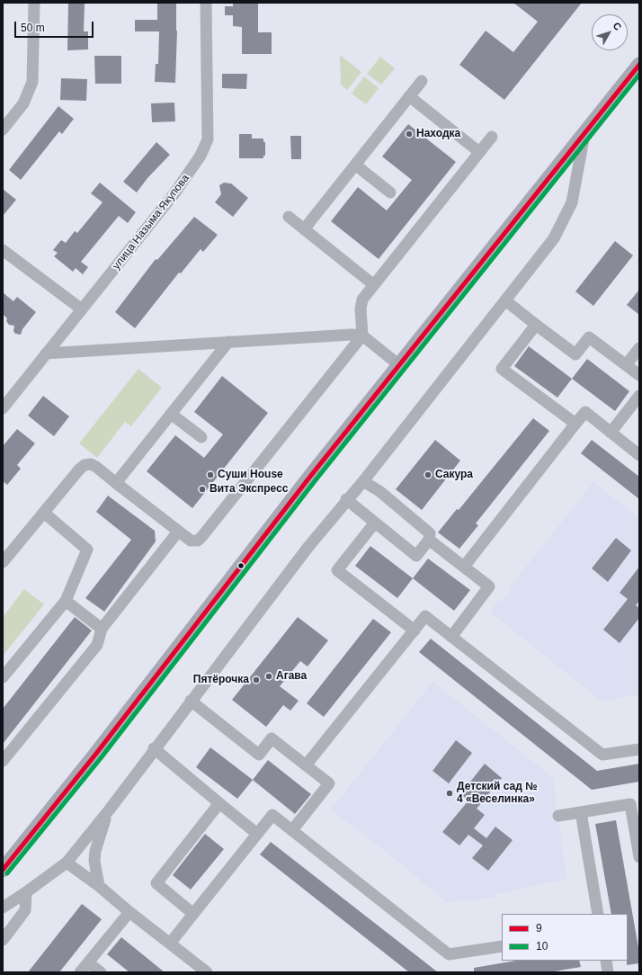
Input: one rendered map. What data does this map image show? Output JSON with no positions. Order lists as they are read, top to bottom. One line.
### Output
{"streets":{"street":["улица Назыма Якупова"]},"places":["Находка","Суши House","Сакура","Вита Экспресс","Агава","Пятёрочка","Детский сад № 4 «Веселинка»"],"lines":["transit line 9","transit line 10"],"legend":["9","10"],"scale_bar":"50 m","north":"top right"}
